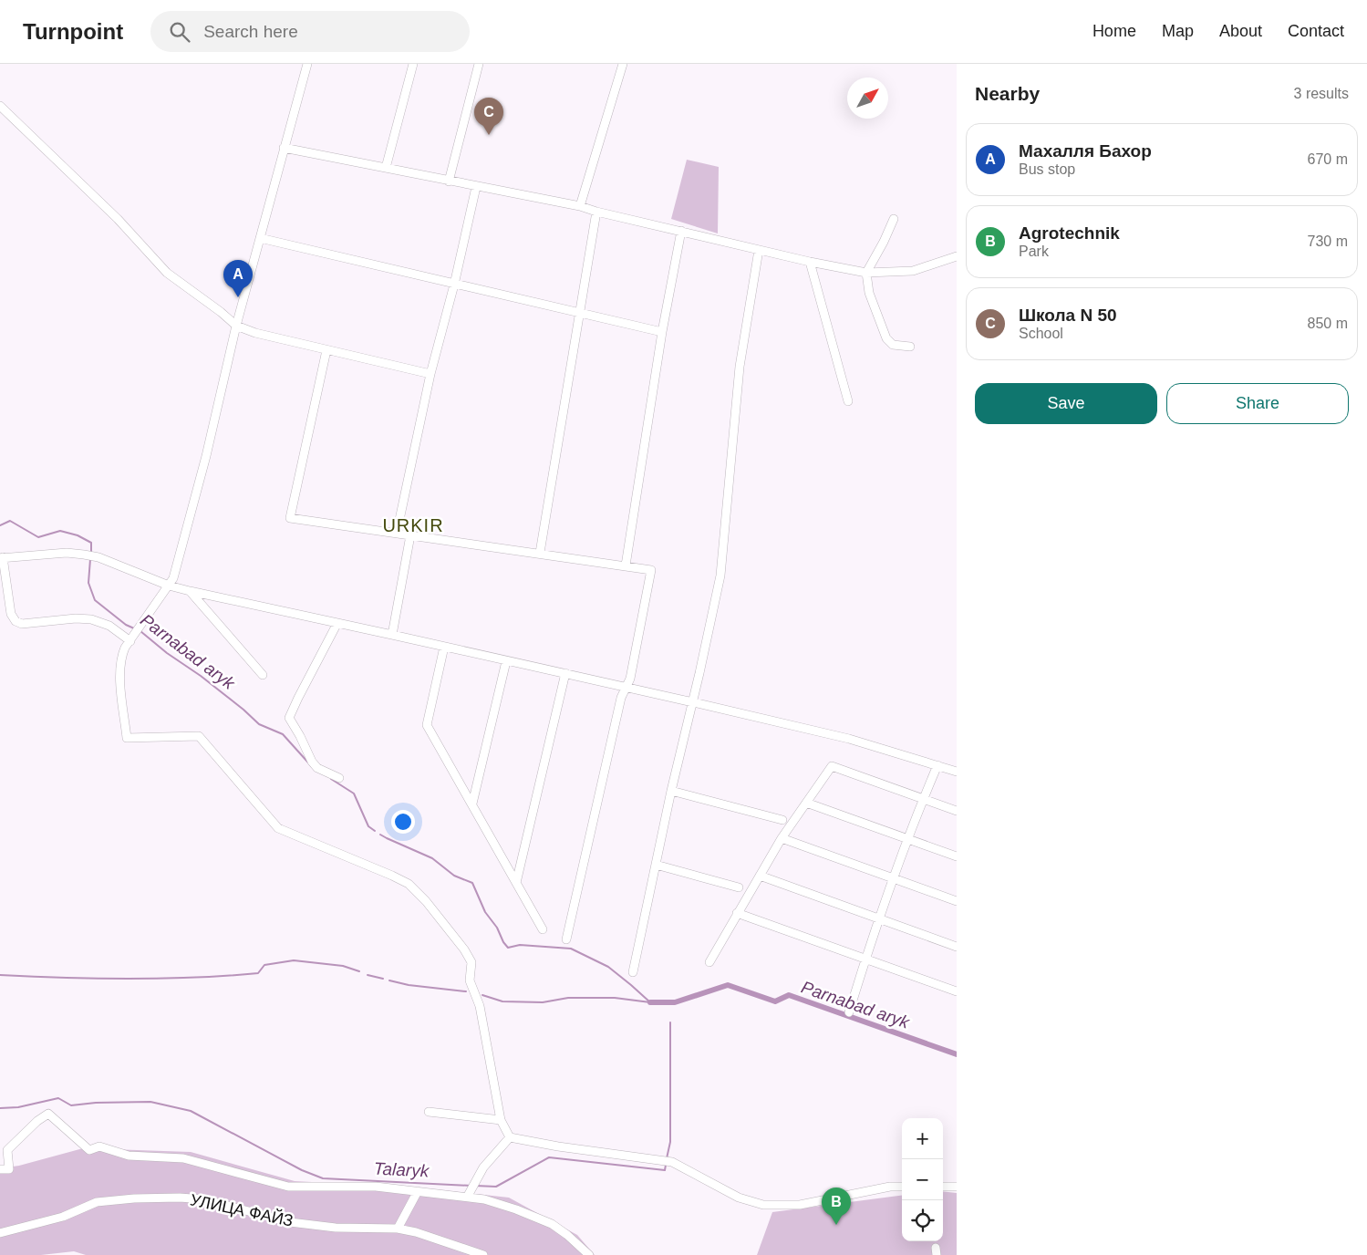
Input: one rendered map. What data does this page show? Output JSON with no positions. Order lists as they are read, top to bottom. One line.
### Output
{"streets":{"street":["УЛИЦА ФАЙЗ"]},"districts":["URKIR"],"water":["Parnabad aryk","Talaryk"],"north":"top right","page":{"header":"Turnpoint","search":"Search here","nav":["Home","Map","About","Contact"],"heading":["Nearby","3 results"],"pins":["C","A","B"],"list":[{"mark":"A","name":"Махалля Бахор","note":"Bus stop","value":"670 m"},{"mark":"B","name":"Agrotechnik","note":"Park","value":"730 m"},{"mark":"C","name":"Школа N 50","note":"School","value":"850 m"}],"buttons":["Save","Share"],"map_buttons":["+","−"]}}
